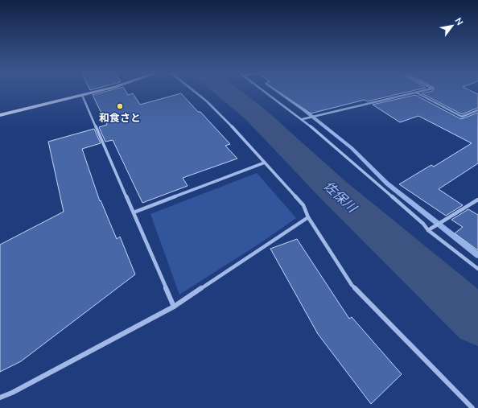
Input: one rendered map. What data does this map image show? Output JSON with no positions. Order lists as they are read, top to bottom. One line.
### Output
{"water":["佐保川"],"places":["和食さと"],"north":"top right"}
